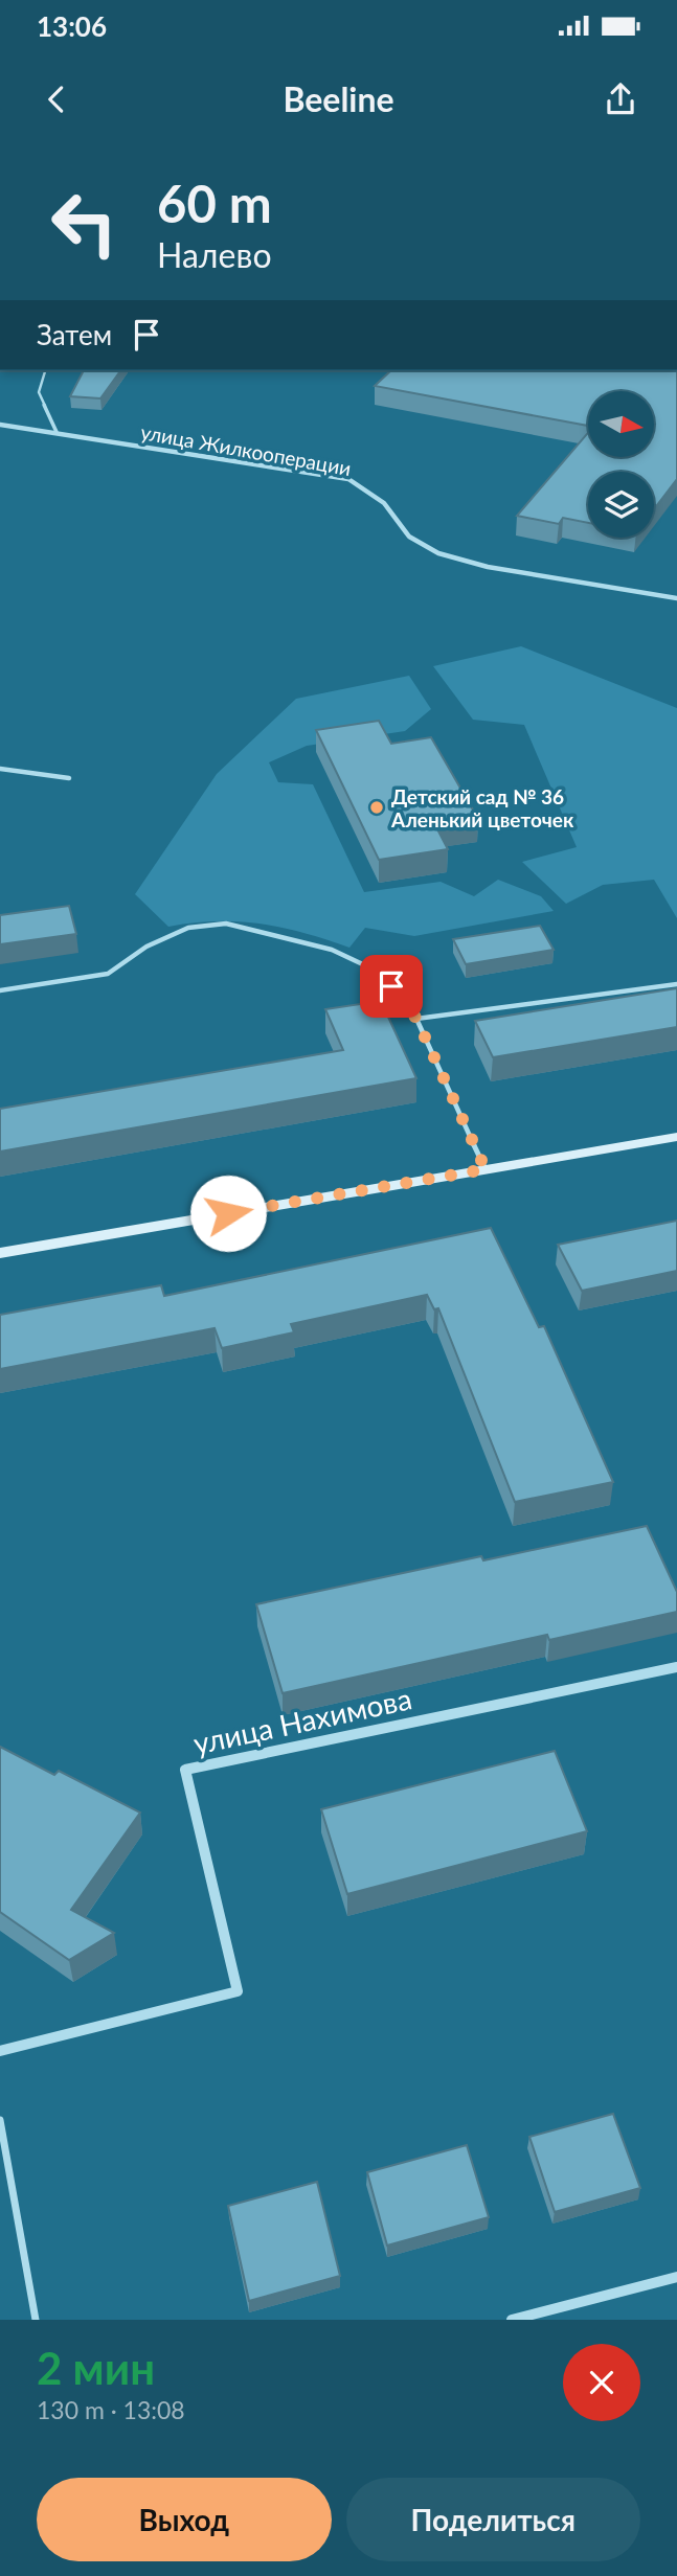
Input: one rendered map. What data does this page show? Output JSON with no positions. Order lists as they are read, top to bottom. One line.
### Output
{"streets":{"street":["улица Жилкооперации","улица Нахимова"]},"places":["Детский сад № 36 Аленький цветочек"],"north":"right","page":{"status":"13:06","header":"Beeline","turn":["60 m","Налево"],"then":"Затем","heading":["2 мин","130 m · 13:08"],"buttons":["Выход","Поделиться"]}}
